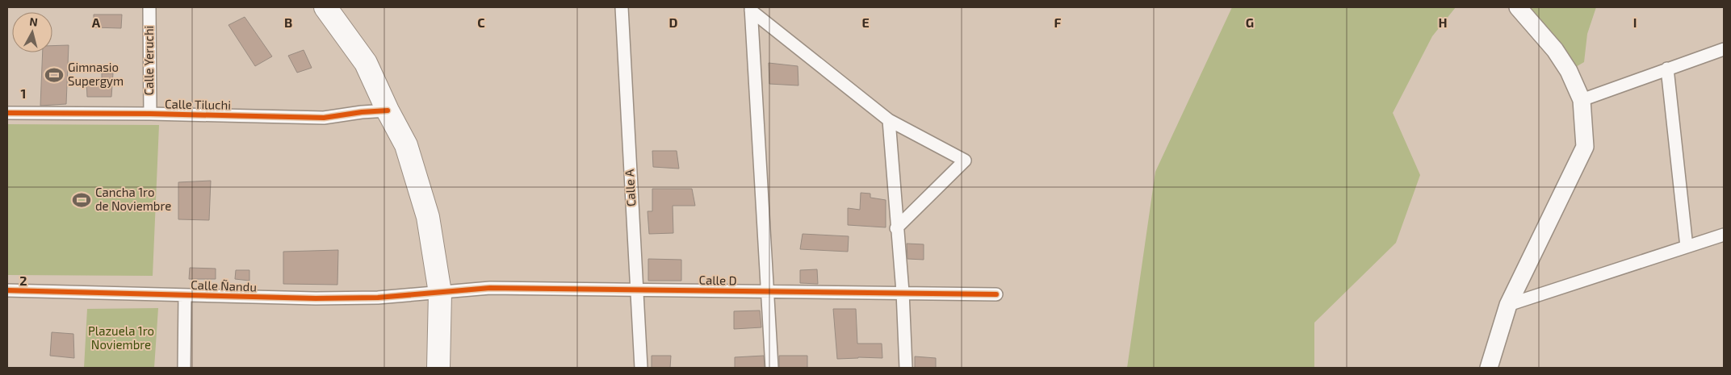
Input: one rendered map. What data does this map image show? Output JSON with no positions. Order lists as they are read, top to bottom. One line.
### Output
{"streets":{"street":["Calle Yeruchi","Calle Tiluchi","Calle A","Calle D","Calle Ñandu"]},"crossings":[["Calle Yeruchi","Calle Tiluchi"],["Calle A","Calle D"],["Calle D","Calle Ñandu"]],"parks":["Plazuela 1ro Noviembre"],"places":{"sports":["Gimnasio Supergym","Cancha 1ro de Noviembre"]},"north":"top","grid":{"columns":["A","B","C","D","E","F","G","H","I"],"rows":["1","2"]}}
